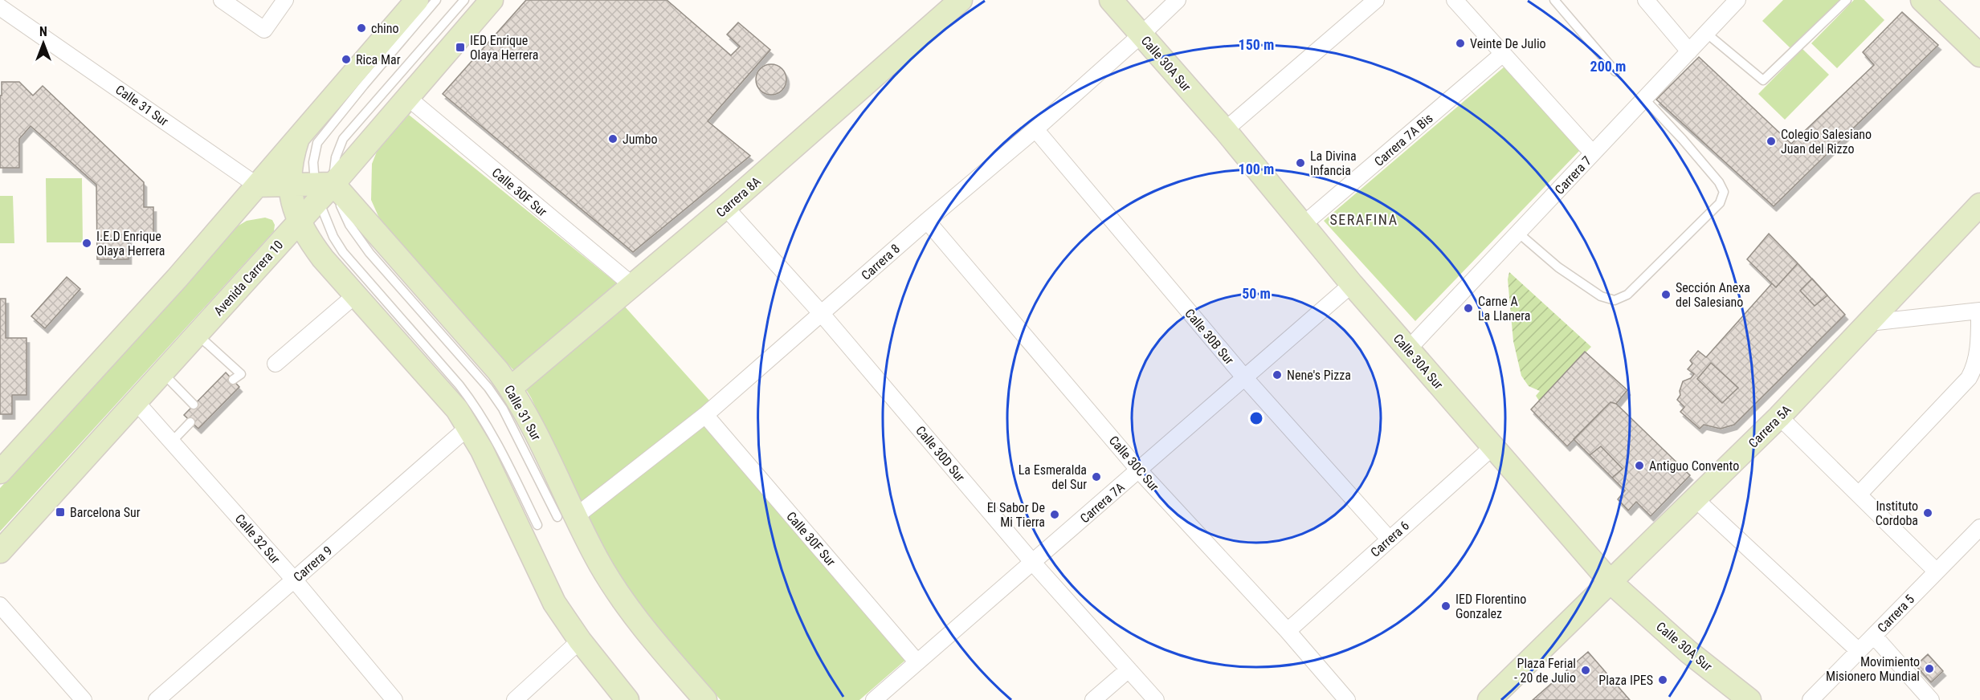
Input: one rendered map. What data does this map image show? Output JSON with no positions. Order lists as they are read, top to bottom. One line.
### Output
{"streets":{"street":["Calle 30A Sur","Calle 31 Sur","Carrera 7A Bis","Carrera 7","Calle 30F Sur","Carrera 8A","Carrera 8","Avenida Carrera 10","Calle 30B Sur","Carrera 5A","Calle 30D Sur","Calle 30C Sur","Carrera 7A","Calle 32 Sur","Carrera 6","Carrera 9","Carrera 5"]},"crossings":[["Calle 30A Sur","Carrera 7A Bis"],["Calle 30A Sur","Carrera 7"],["Calle 30A Sur","Carrera 8"],["Calle 30A Sur","Carrera 5A"],["Calle 30A Sur","Carrera 7A"],["Calle 30A Sur","Carrera 6"],["Calle 31 Sur","Carrera 8A"],["Calle 31 Sur","Carrera 8"],["Calle 31 Sur","Avenida Carrera 10"],["Calle 30F Sur","Carrera 8A"],["Calle 30F Sur","Carrera 8"],["Calle 30F Sur","Avenida Carrera 10"],["Calle 30F Sur","Carrera 7A"],["Carrera 8A","Calle 30D Sur"],["Carrera 8","Calle 30B Sur"],["Carrera 8","Calle 30D Sur"],["Carrera 8","Calle 30C Sur"],["Avenida Carrera 10","Calle 32 Sur"],["Calle 30B Sur","Carrera 7A"],["Calle 30B Sur","Carrera 6"],["Calle 30D Sur","Carrera 7A"],["Calle 30C Sur","Carrera 7A"],["Calle 30C Sur","Carrera 6"],["Calle 32 Sur","Carrera 9"]],"districts":["SERAFINA"],"places":{"other":["chino","Veinte De Julio","Rica Mar","Jumbo","Colegio Salesiano Juan del Rizzo","La Divina Infancia","I.E.D Enrique Olaya Herrera","Sección Anexa del Salesiano","Carne A La Llanera","Nene's Pizza","Antiguo Convento","La Esmeralda del Sur","Instituto Cordoba","El Sabor De Mi Tierra","IED Florentino Gonzalez","Movimiento Misionero Mundial","Plaza Ferial - 20 de Julio","Plaza IPES"],"transit":["IED Enrique Olaya Herrera","Barcelona Sur"]},"north":"top","rings":["150 m","200 m","100 m","50 m"]}
